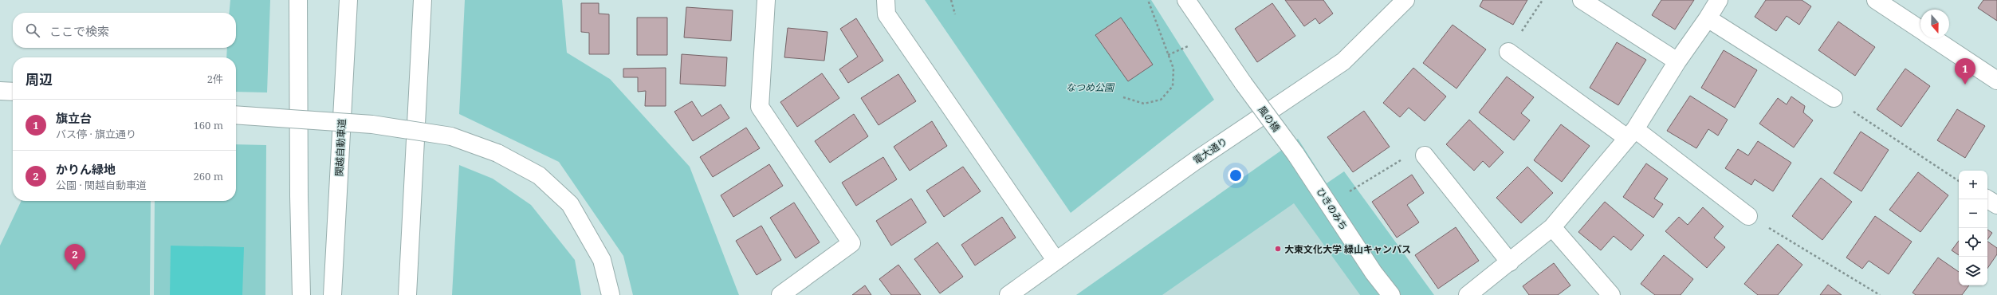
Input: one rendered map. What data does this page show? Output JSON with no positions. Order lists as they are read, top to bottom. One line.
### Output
{"streets":{"main road":["風の橋","関越自動車道","電大通り","ひきのみち"]},"crossings":[["風の橋","ひきのみち"]],"parks":["なつめ公園"],"places":["大東文化大学 緑山キャンパス"],"north":"bottom","page":{"search":"ここで検索","heading":["周辺","2件"],"pins":["1","2"],"list":[{"mark":"1","name":"旗立台","note":"バス停 · 旗立通り","value":"160 m"},{"mark":"2","name":"かりん緑地","note":"公園 · 関越自動車道","value":"260 m"}],"map_buttons":["+","−"]}}
